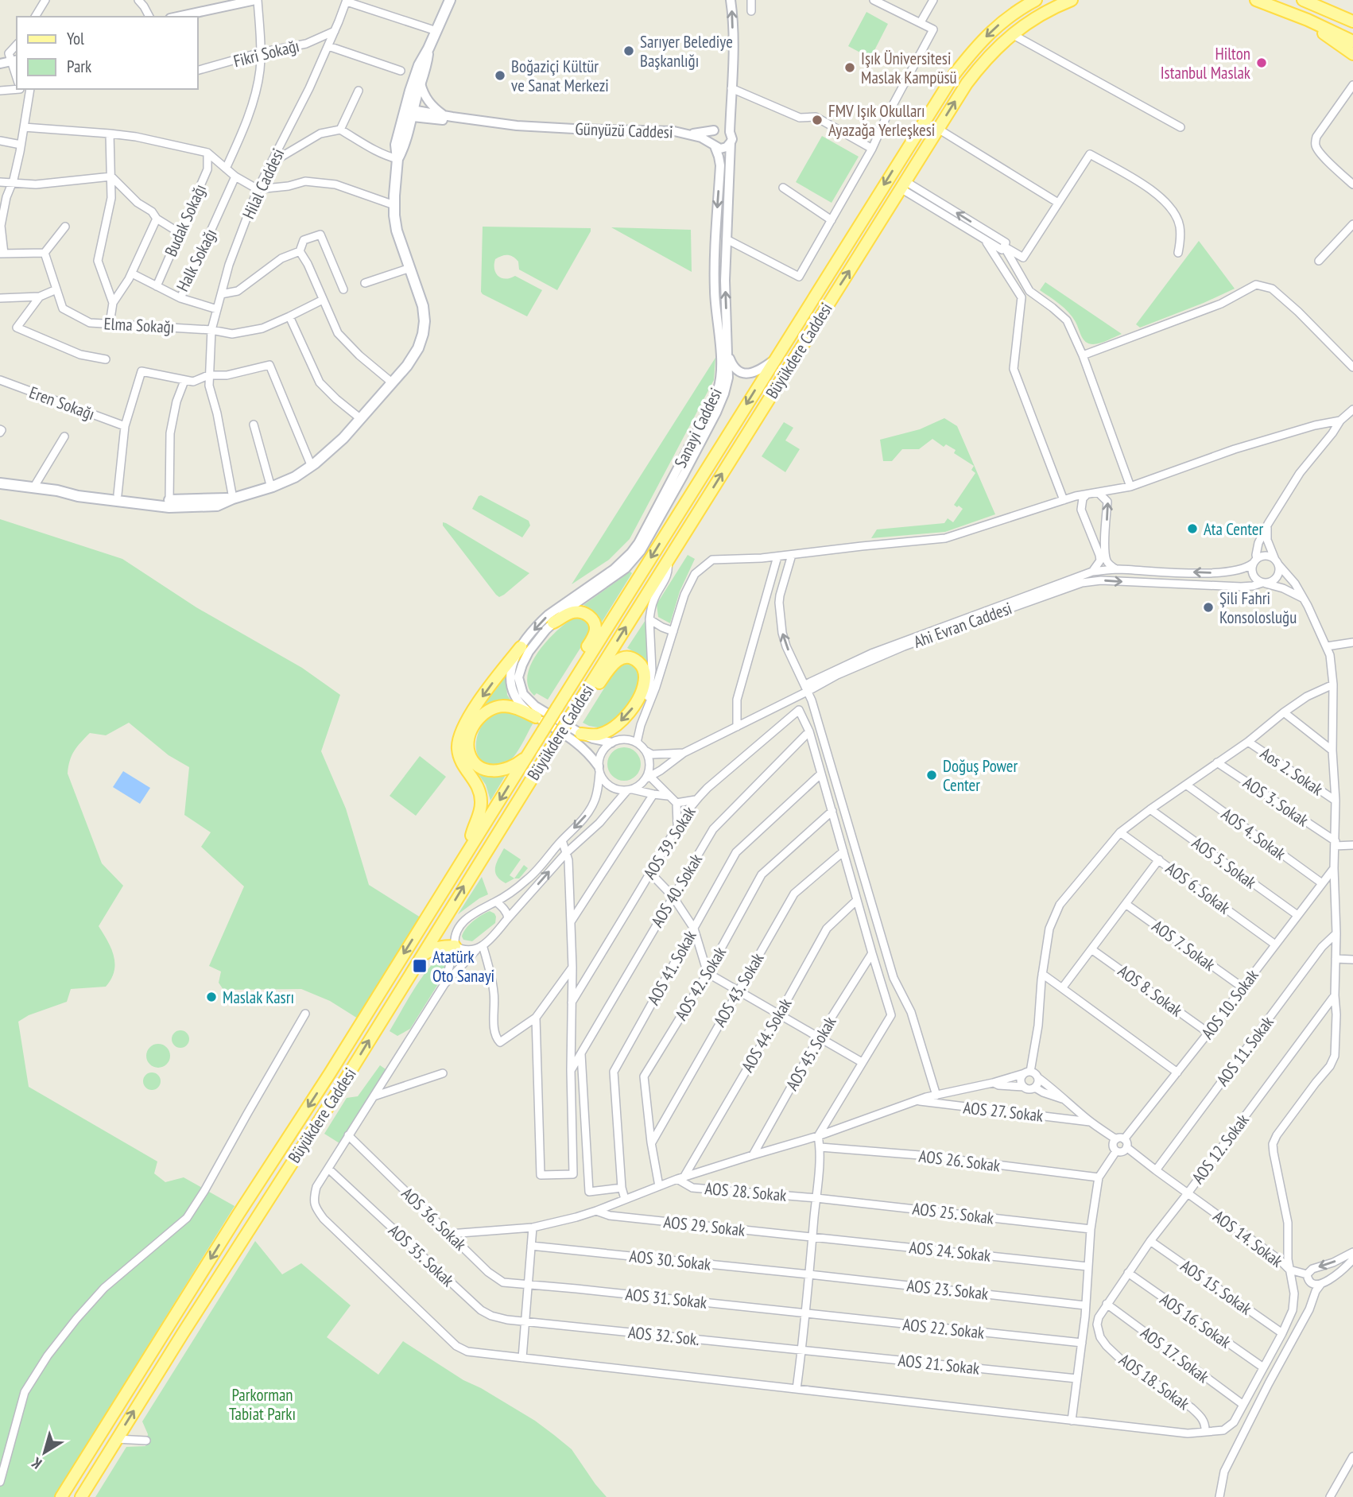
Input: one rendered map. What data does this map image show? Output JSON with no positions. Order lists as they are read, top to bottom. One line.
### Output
{"streets":{"main road":["Büyükdere Caddesi"],"street":["Fikri Sokağı","Günyüzü Caddesi","Hilal Caddesi","Budak Sokağı","Halk Sokağı","Elma Sokağı","Eren Sokağı","Sanayi Caddesi","Ahi Evran Caddesi","Aos 2. Sokak","AOS 3. Sokak","AOS 4. Sokak","AOS 39. Sokak","AOS 5. Sokak","AOS 6. Sokak","AOS 40. Sokak","AOS 7. Sokak","AOS 41. Sokak","AOS 42. Sokak","AOS 43. Sokak","AOS 8. Sokak","AOS 10. Sokak","AOS 44. Sokak","AOS 11. Sokak","AOS 45. Sokak","AOS 27. Sokak","AOS 12. Sokak","AOS 26. Sokak","AOS 28. Sokak","AOS 25. Sokak","AOS 36. Sokak","AOS 29. Sokak","AOS 14. Sokak","AOS 24. Sokak","AOS 35. Sokak","AOS 30. Sokak","AOS 15. Sokak","AOS 23. Sokak","AOS 31. Sokak","AOS 16. Sokak","AOS 22. Sokak","AOS 32. Sok.","AOS 17. Sokak","AOS 21. Sokak","AOS 18. Sokak"]},"crossings":[["Fikri Sokağı","Hilal Caddesi"],["Hilal Caddesi","Elma Sokağı"],["Budak Sokağı","Halk Sokağı"],["AOS 4. Sokak","AOS 10. Sokak"],["AOS 39. Sokak","AOS 40. Sokak"],["AOS 5. Sokak","AOS 10. Sokak"],["AOS 6. Sokak","AOS 10. Sokak"],["AOS 7. Sokak","AOS 10. Sokak"],["AOS 42. Sokak","AOS 43. Sokak"],["AOS 8. Sokak","AOS 10. Sokak"],["AOS 10. Sokak","AOS 14. Sokak"],["AOS 44. Sokak","AOS 28. Sokak"],["AOS 11. Sokak","AOS 14. Sokak"],["AOS 27. Sokak","AOS 14. Sokak"],["AOS 12. Sokak","AOS 14. Sokak"],["AOS 12. Sokak","AOS 15. Sokak"],["AOS 12. Sokak","AOS 16. Sokak"],["AOS 12. Sokak","AOS 17. Sokak"],["AOS 12. Sokak","AOS 18. Sokak"],["AOS 28. Sokak","AOS 25. Sokak"],["AOS 36. Sokak","AOS 31. Sokak"],["AOS 29. Sokak","AOS 24. Sokak"],["AOS 35. Sokak","AOS 32. Sok."],["AOS 30. Sokak","AOS 23. Sokak"],["AOS 31. Sokak","AOS 22. Sokak"],["AOS 32. Sok.","AOS 21. Sokak"],["AOS 17. Sokak","AOS 18. Sokak"]],"parks":["Parkorman Tabiat Parkı"],"places":{"other":["Sarıyer Belediye Başkanlığı","Hilton Istanbul Maslak","Işık Üniversitesi Maslak Kampüsü","Boğaziçi Kültür ve Sanat Merkezi","FMV Işık Okulları Ayazağa Yerleşkesi","Ata Center","Şili Fahri Konsolosluğu","Doğuş Power Center","Maslak Kasrı"],"transit":["Atatürk Oto Sanayi"]},"legend":["Yol","Park"],"north":"bottom left"}
